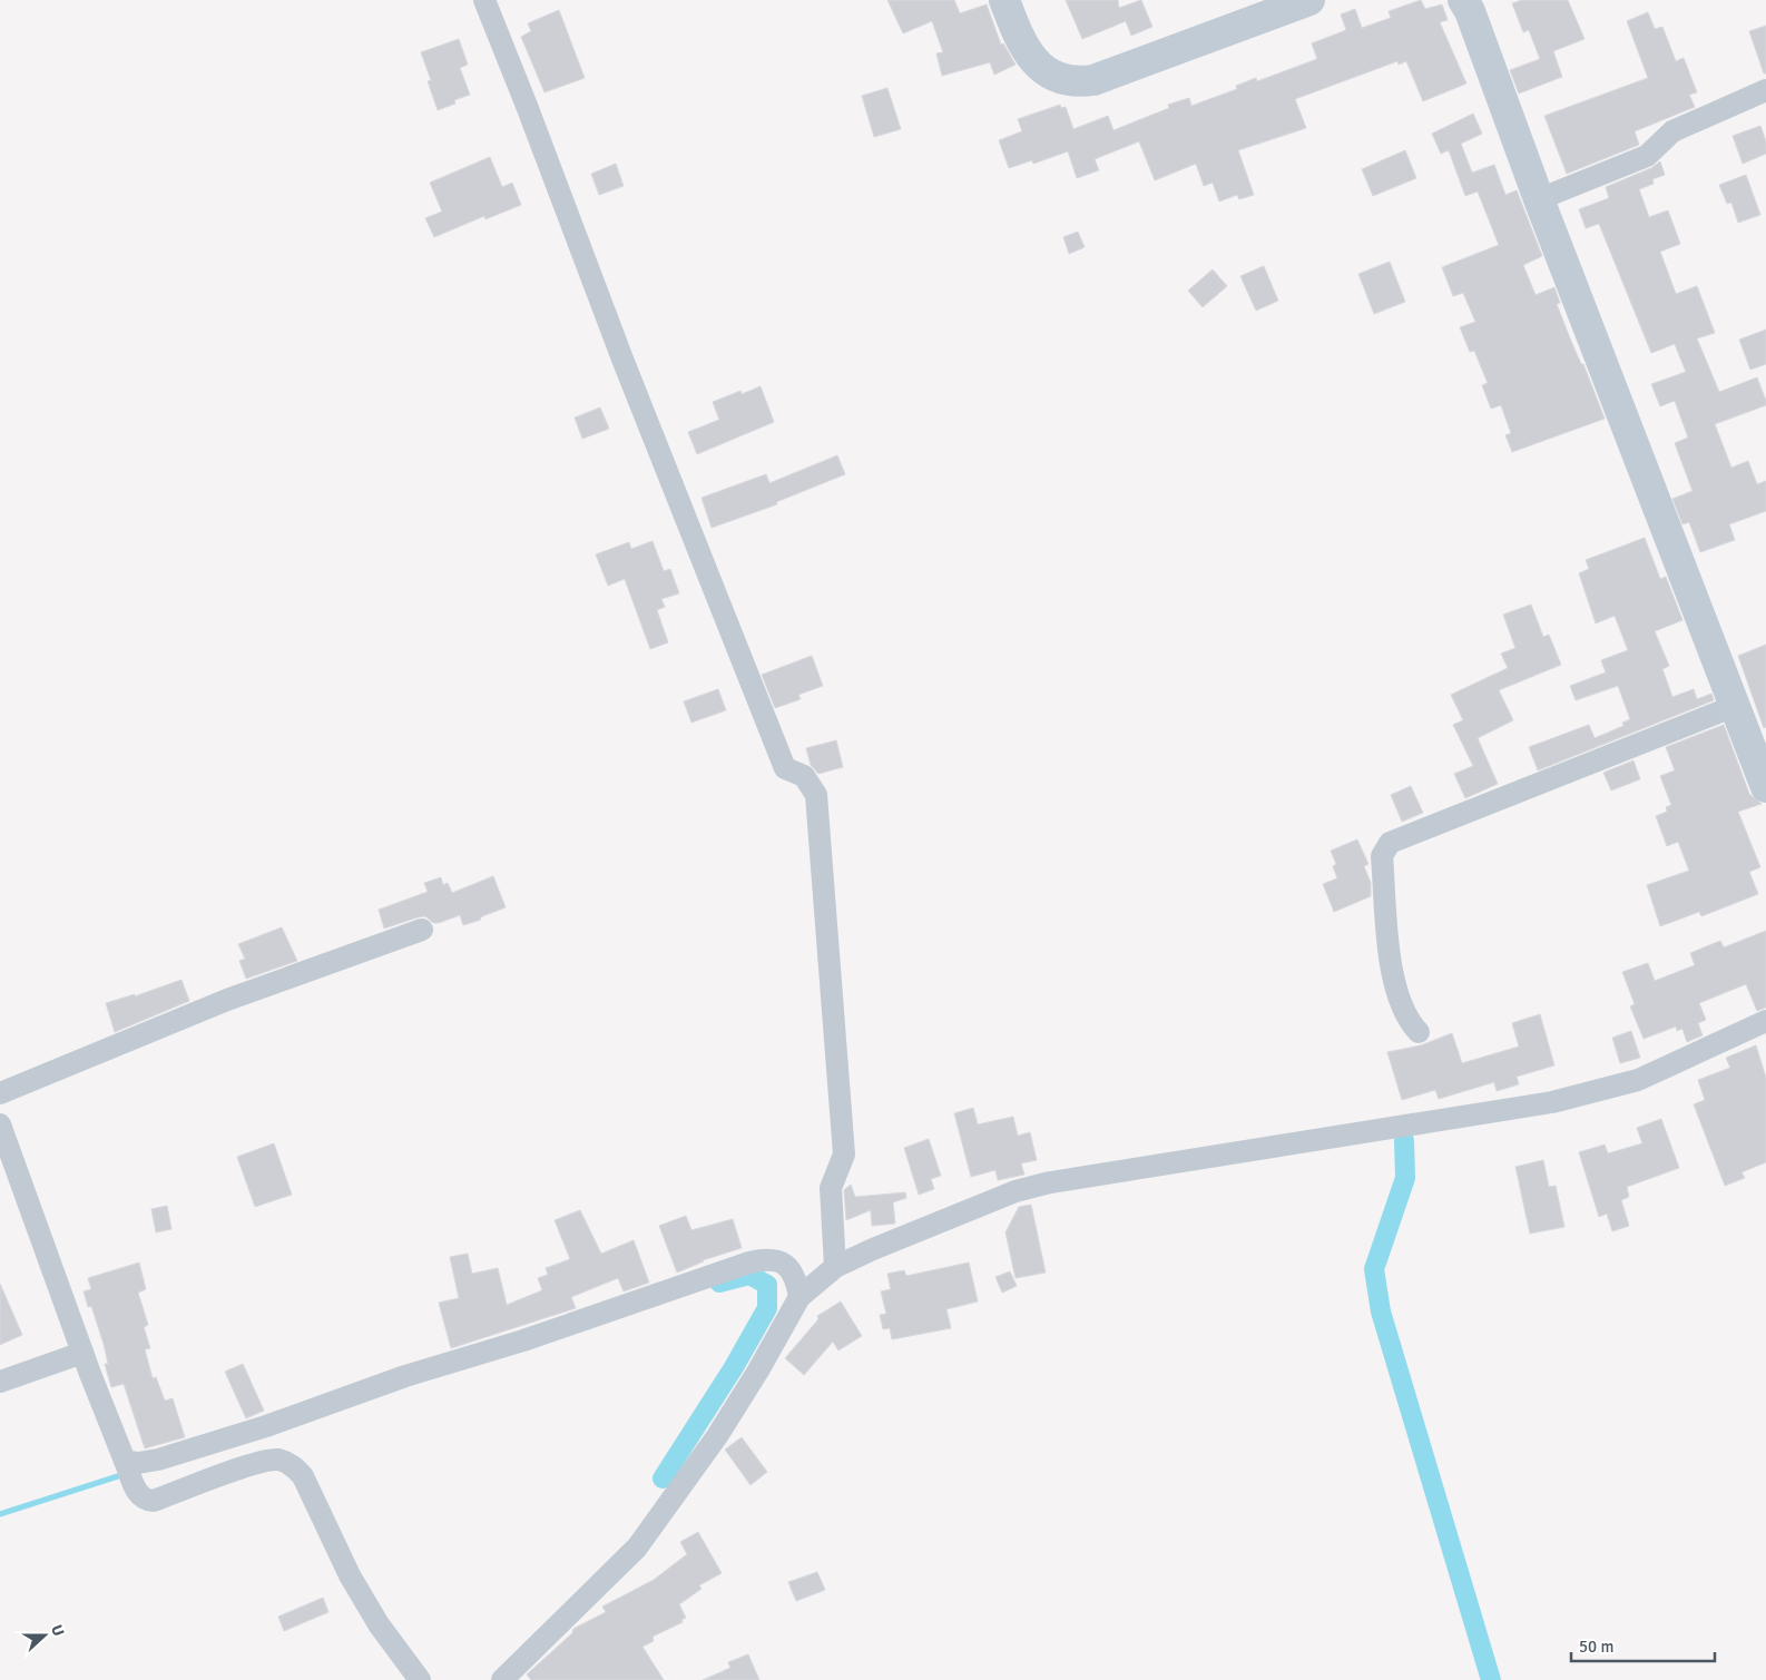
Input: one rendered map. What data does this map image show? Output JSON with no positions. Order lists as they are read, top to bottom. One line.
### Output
{"scale_bar":"50 m","north":"right"}
